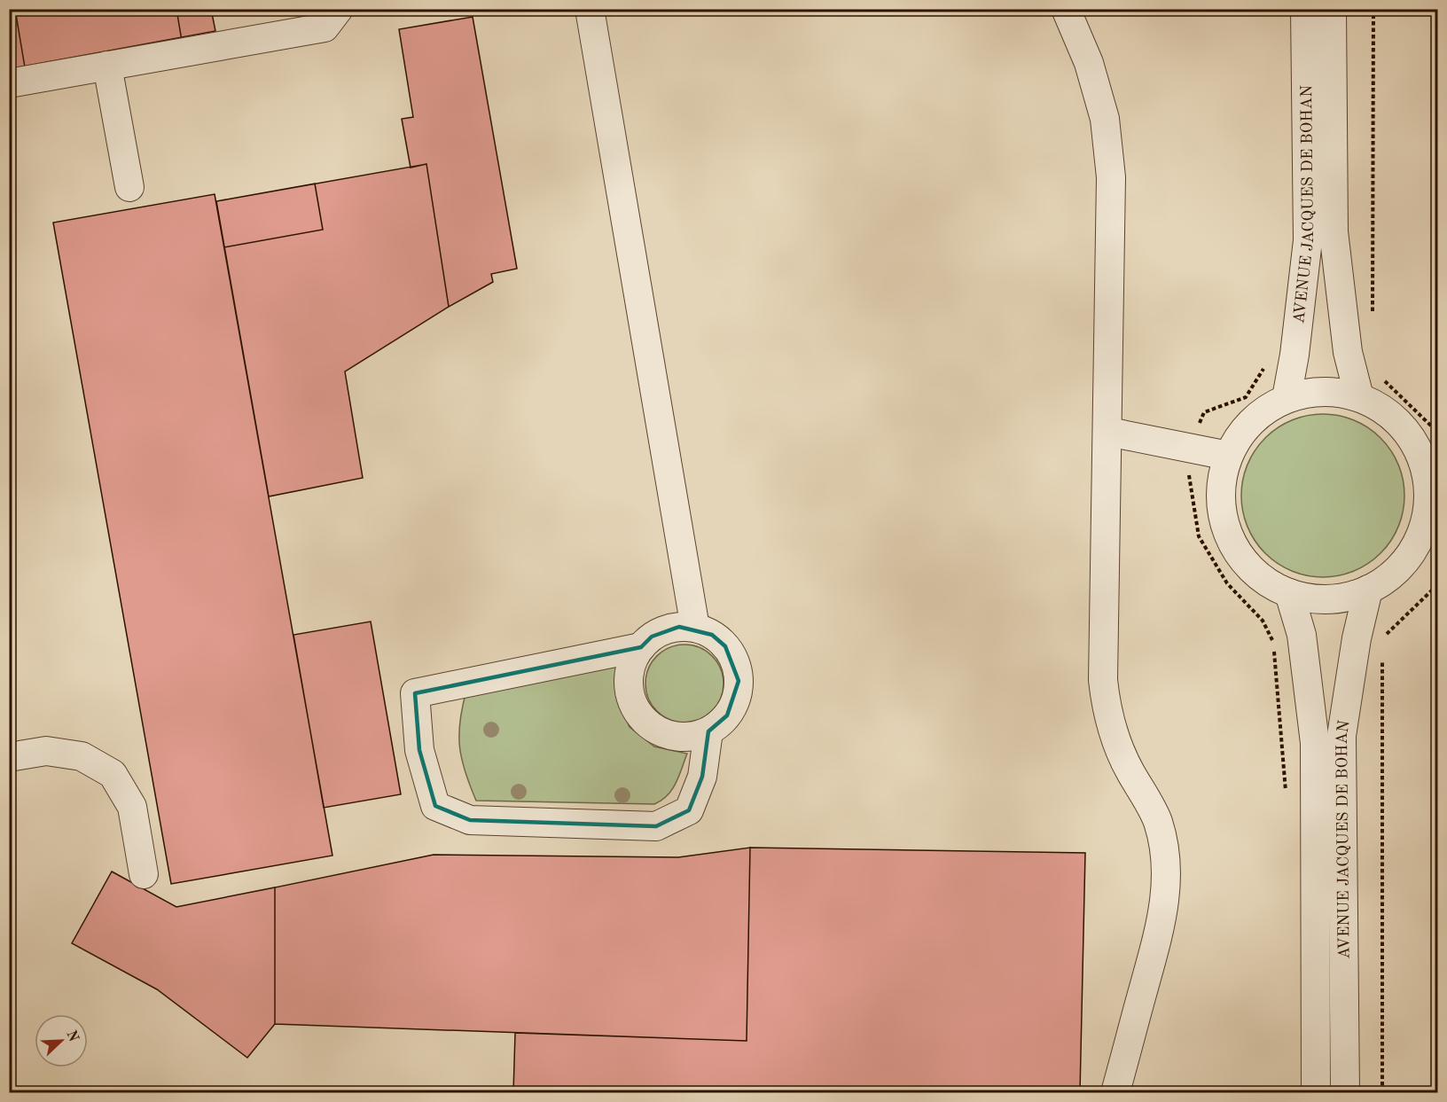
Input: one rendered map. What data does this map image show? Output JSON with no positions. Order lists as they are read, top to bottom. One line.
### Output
{"streets":{"street":["AVENUE JACQUES DE BOHAN"]},"north":"top right"}
